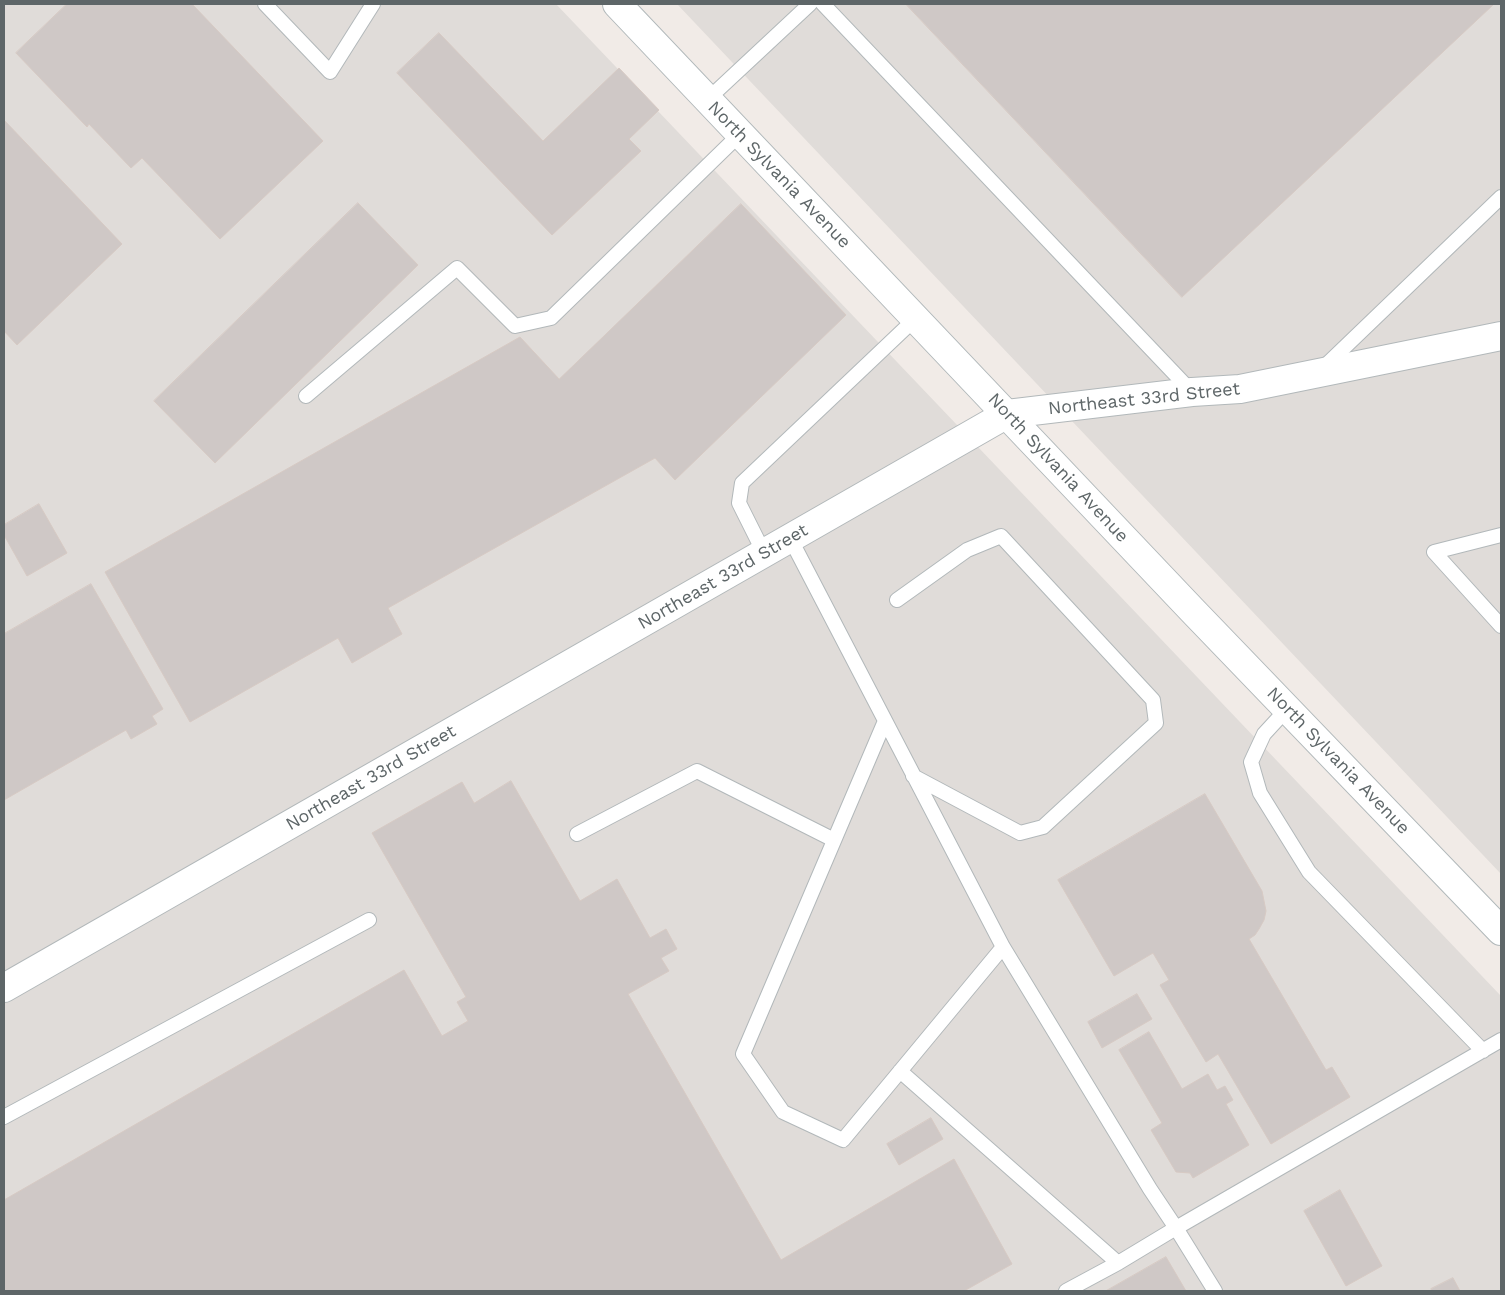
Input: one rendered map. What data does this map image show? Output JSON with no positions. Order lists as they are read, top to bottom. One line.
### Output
{"streets":{"street":["North Sylvania Avenue","Northeast 33rd Street"]},"crossings":[["North Sylvania Avenue","Northeast 33rd Street"]]}
